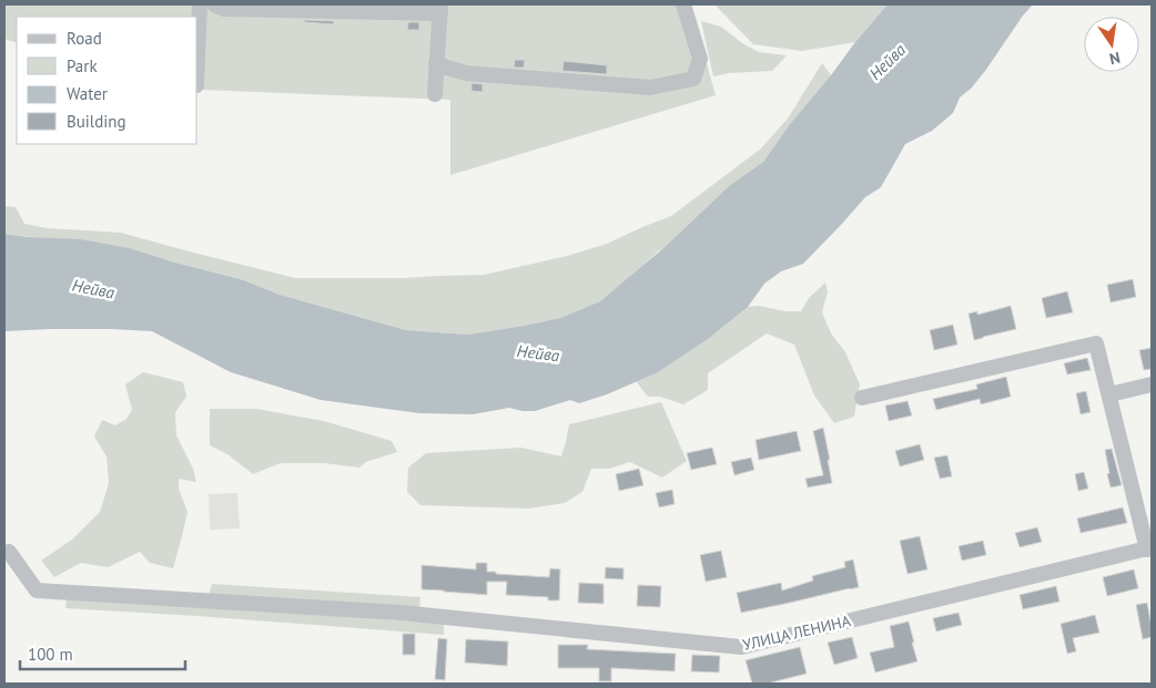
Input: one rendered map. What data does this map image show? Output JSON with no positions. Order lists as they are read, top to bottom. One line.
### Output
{"streets":{"street":["УЛИЦА ЛЕНИНА"]},"water":["Нейва"],"legend":["Road","Park","Water","Building"],"scale_bar":"100 m","north":"bottom"}
